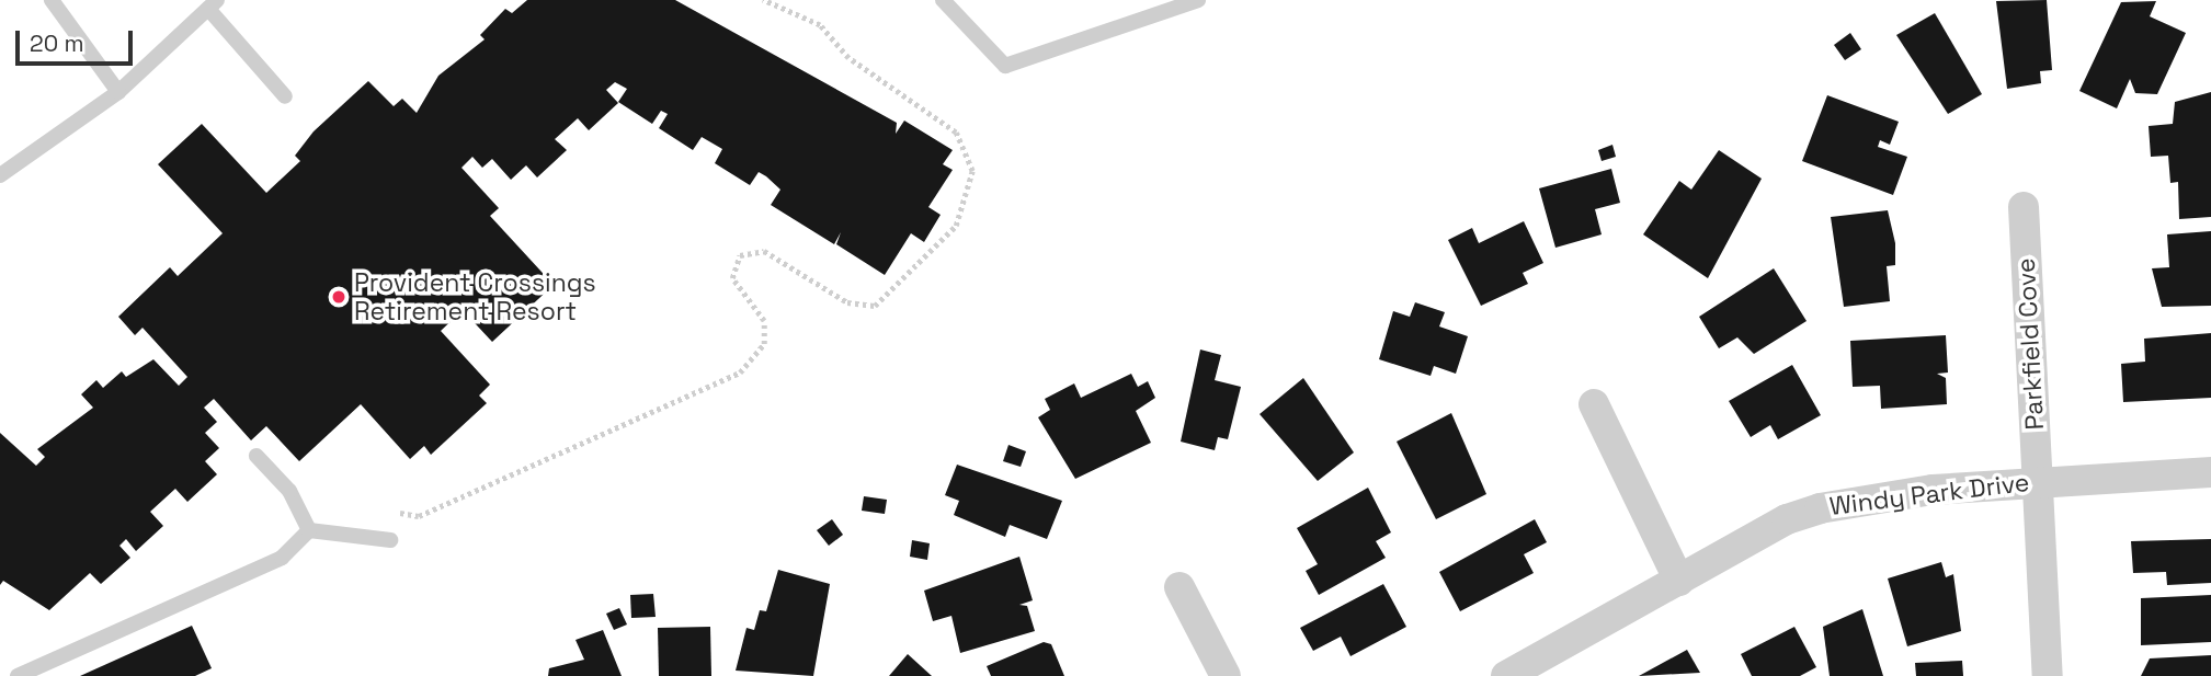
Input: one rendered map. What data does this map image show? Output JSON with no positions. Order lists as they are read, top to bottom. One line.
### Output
{"streets":{"street":["Parkfield Cove","Windy Park Drive"]},"crossings":[["Parkfield Cove","Windy Park Drive"]],"places":["Provident Crossings Retirement Resort"],"scale_bar":"20 m"}
